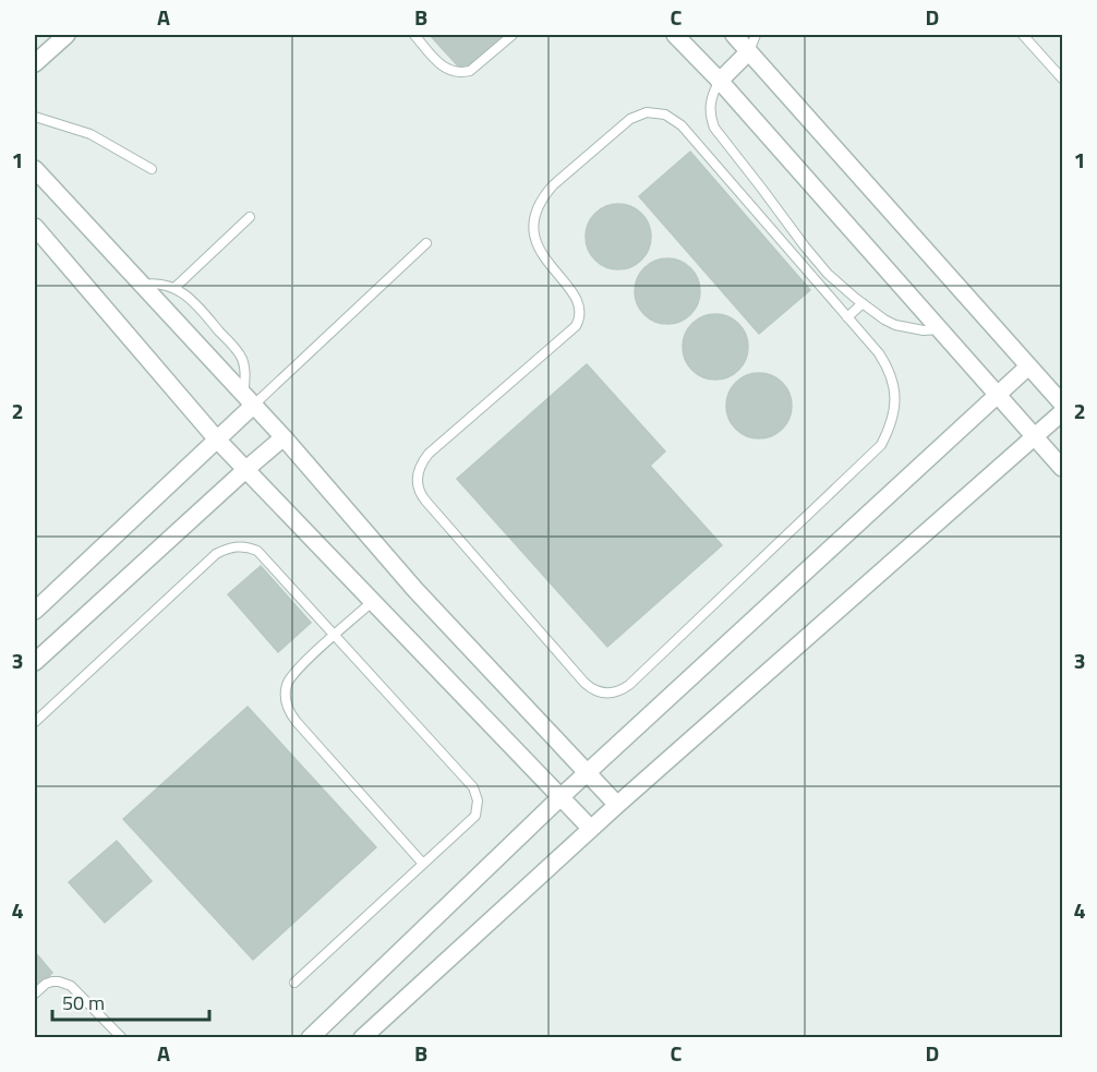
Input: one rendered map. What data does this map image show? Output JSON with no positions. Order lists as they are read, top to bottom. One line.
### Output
{"scale_bar":"50 m","grid":{"columns":["A","B","C","D"],"rows":["1","2","3","4"]}}
